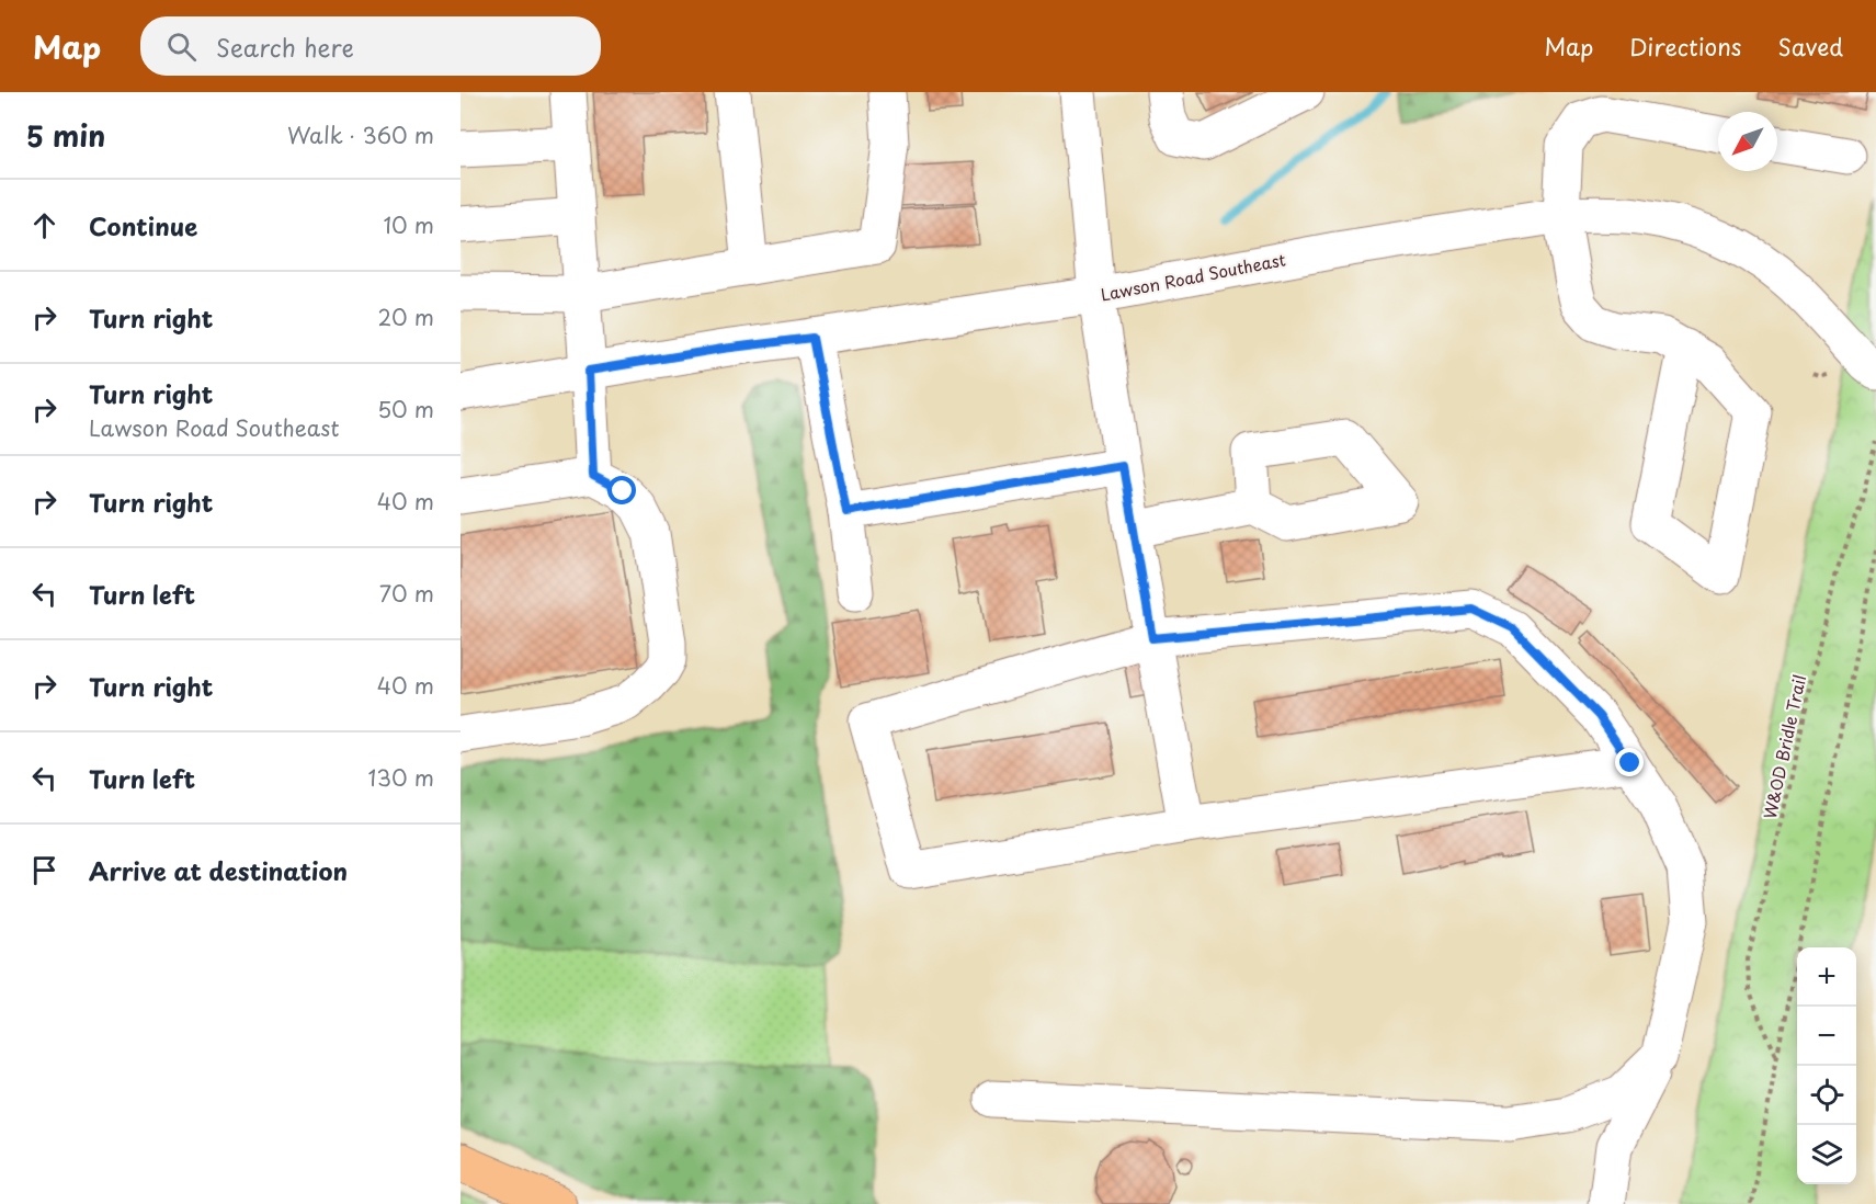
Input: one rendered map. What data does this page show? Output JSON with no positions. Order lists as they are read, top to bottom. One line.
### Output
{"streets":{"street":["Lawson Road Southeast"],"path":["W&OD Bridle Trail"]},"north":"bottom left","page":{"header":"Map","search":"Search here","nav":["Map","Directions","Saved"],"heading":["5 min","Walk · 360 m"],"list":[["Continue","10 m"],["Turn right","20 m"],["Turn right","Lawson Road Southeast","50 m"],["Turn right","40 m"],["Turn left","70 m"],["Turn right","40 m"],["Turn left","130 m"],"Arrive at destination"],"map_buttons":["+","−"]}}
